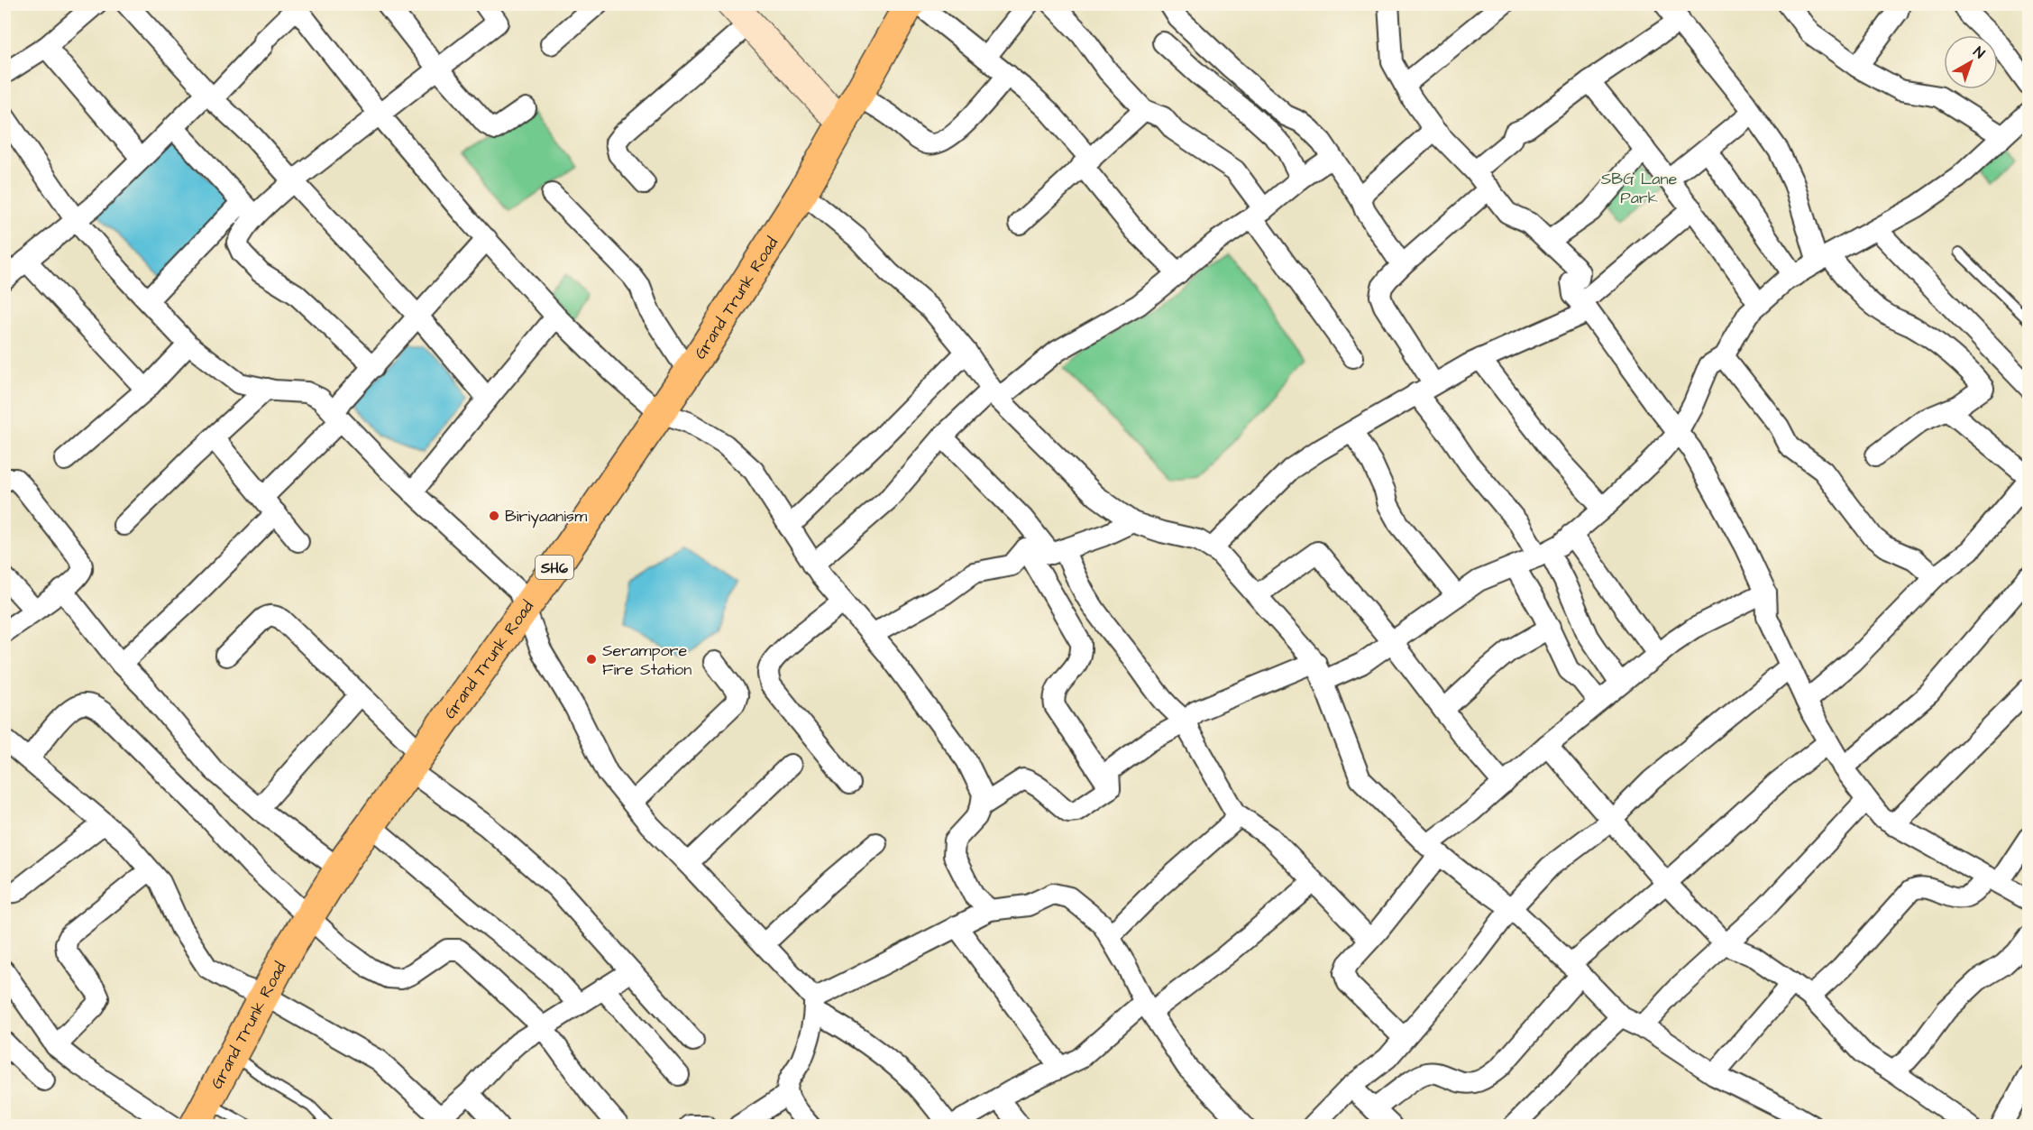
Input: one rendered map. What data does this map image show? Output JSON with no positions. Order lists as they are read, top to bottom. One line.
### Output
{"streets":{"main road":["Grand Trunk Road","SH6"]},"parks":["SBG Lane Park"],"places":["Biriyaanism","Serampore Fire Station"],"north":"top right"}
